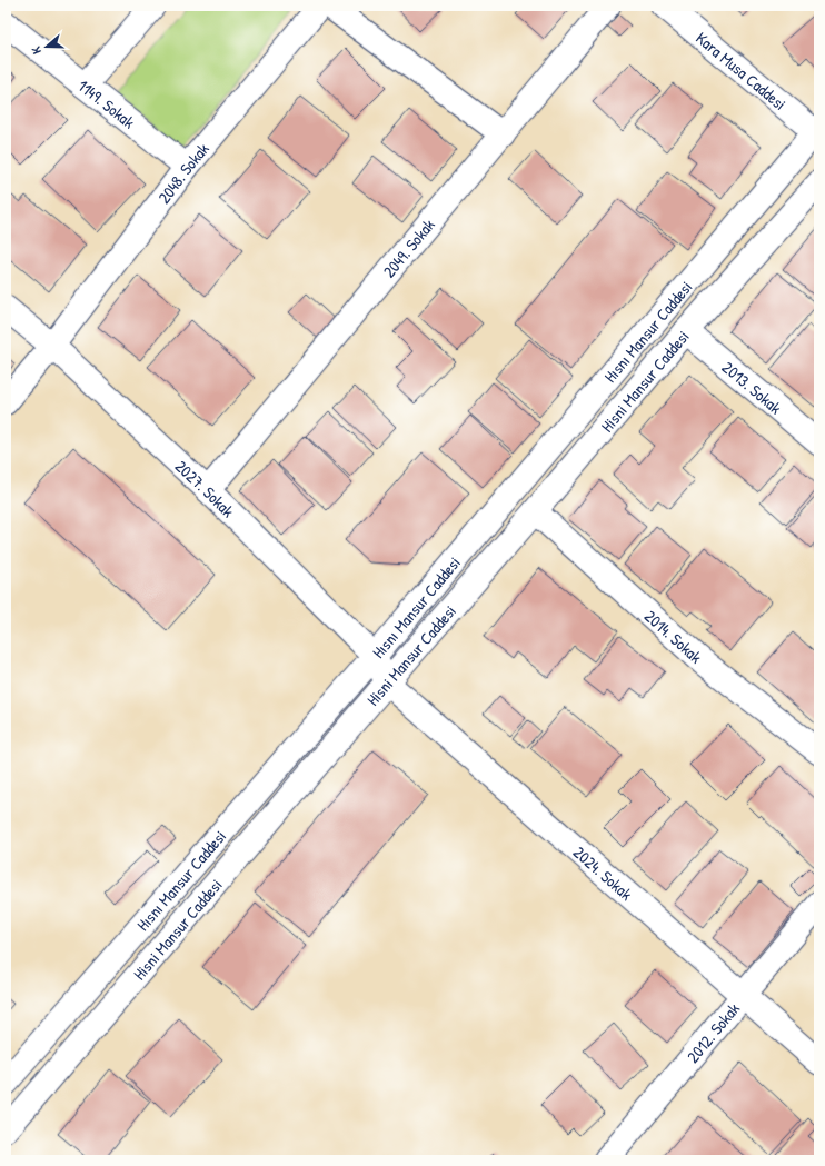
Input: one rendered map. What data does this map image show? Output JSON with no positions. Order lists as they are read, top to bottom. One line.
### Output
{"streets":{"street":["Kara Musa Caddesi","1149. Sokak","2048. Sokak","2049. Sokak","Hısnı Mansur Caddesi","Hisni Mansur Caddesi","2013. Sokak","2027. Sokak","2014. Sokak","2024. Sokak","2012. Sokak"]},"crossings":[["Kara Musa Caddesi","Hısnı Mansur Caddesi"],["1149. Sokak","2048. Sokak"],["2048. Sokak","2027. Sokak"],["2049. Sokak","2027. Sokak"],["Hısnı Mansur Caddesi","2027. Sokak"],["Hisni Mansur Caddesi","2013. Sokak"],["Hisni Mansur Caddesi","2027. Sokak"],["Hisni Mansur Caddesi","2014. Sokak"],["Hisni Mansur Caddesi","2024. Sokak"],["2027. Sokak","2024. Sokak"],["2024. Sokak","2012. Sokak"]],"north":"left"}
